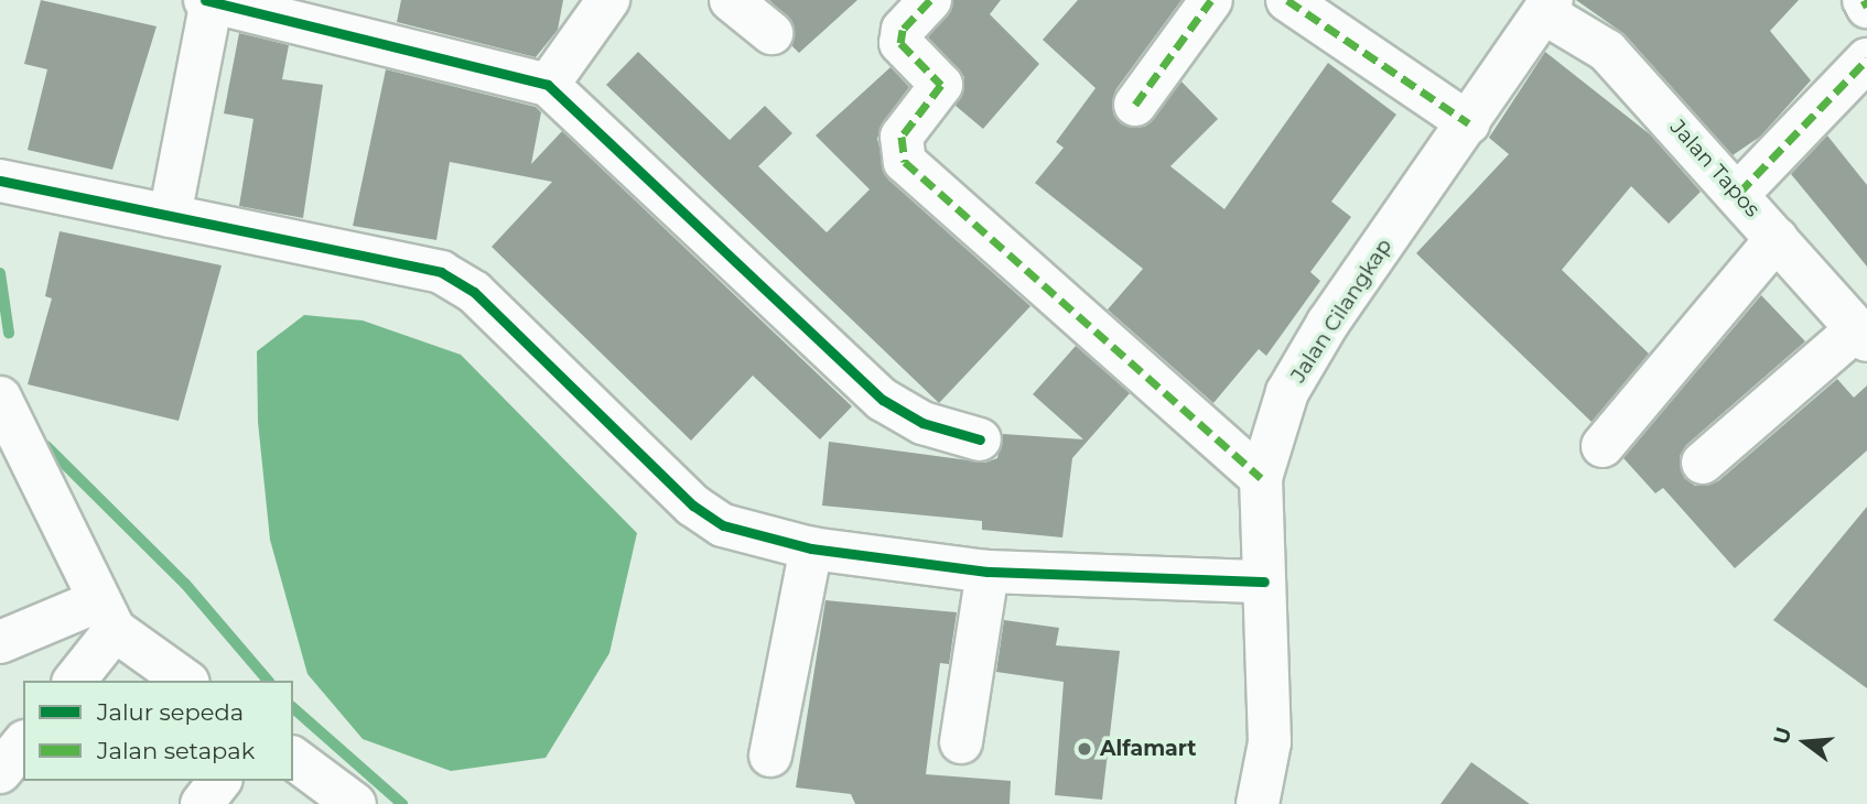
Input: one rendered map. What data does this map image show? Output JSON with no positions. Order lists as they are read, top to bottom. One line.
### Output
{"streets":{"street":["Jalan Tapos","Jalan Cilangkap"]},"crossings":[["Jalan Tapos","Jalan Cilangkap"]],"places":["Alfamart"],"legend":["Jalur sepeda","Jalan setapak"],"north":"left"}
